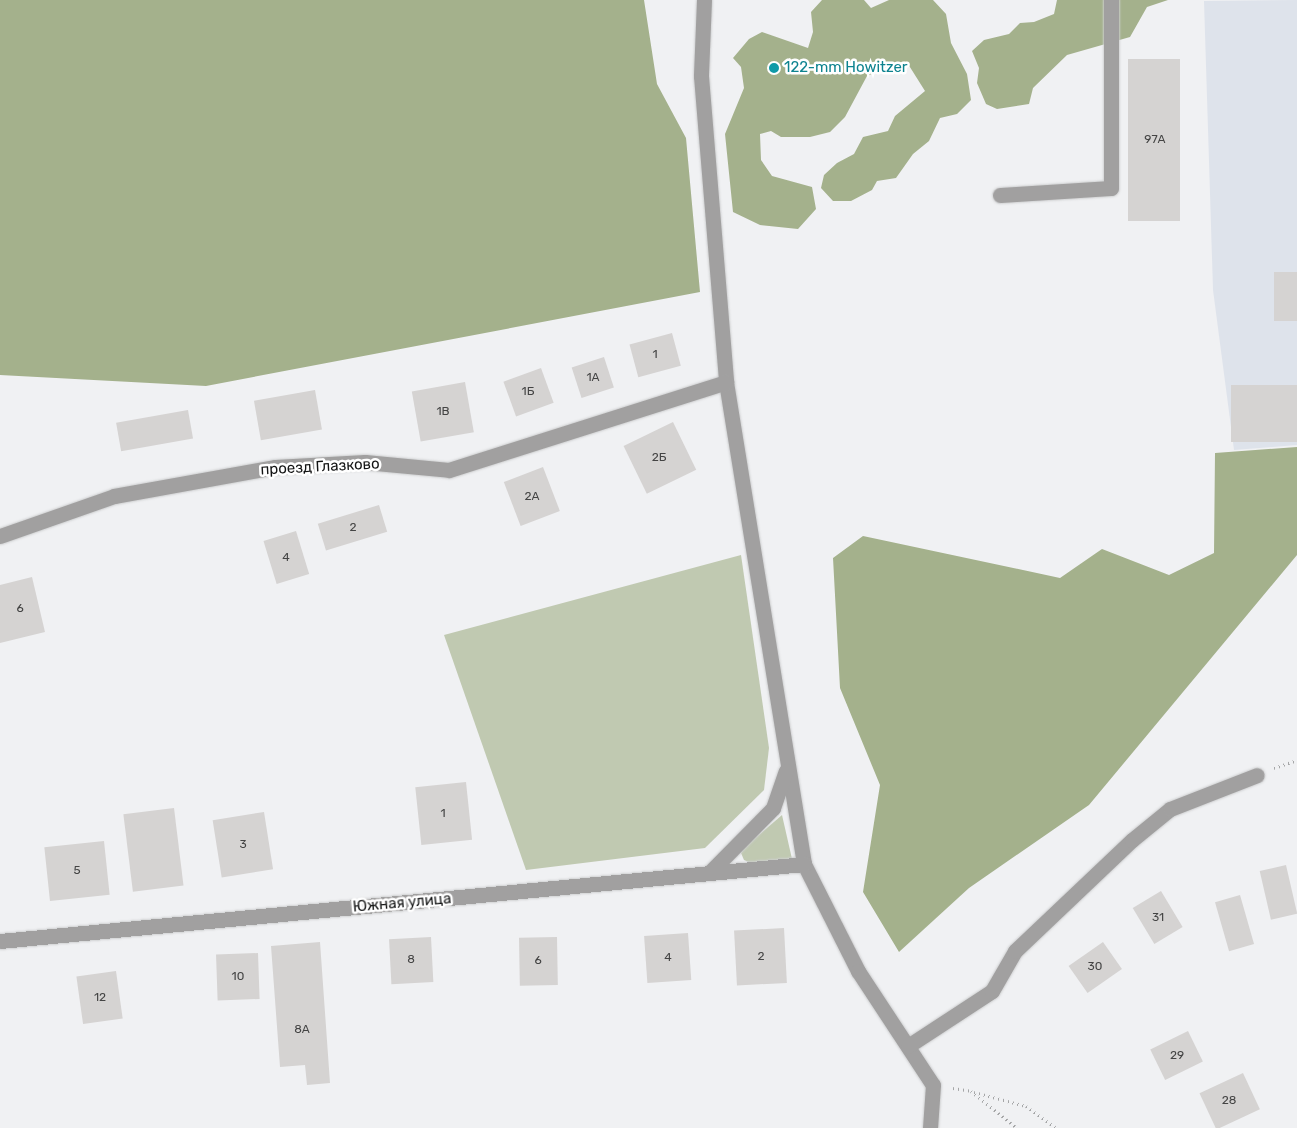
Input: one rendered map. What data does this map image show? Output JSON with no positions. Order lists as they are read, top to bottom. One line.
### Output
{"streets":{"street":["проезд Глазково","Южная улица"]},"places":["122-mm Howitzer"],"house_numbers":["97А","1","1А","1Б","1В","2Б","2А","2","4","6","1","3","5","31","2","4","8","6","30","10","12","8А","29","28"]}
